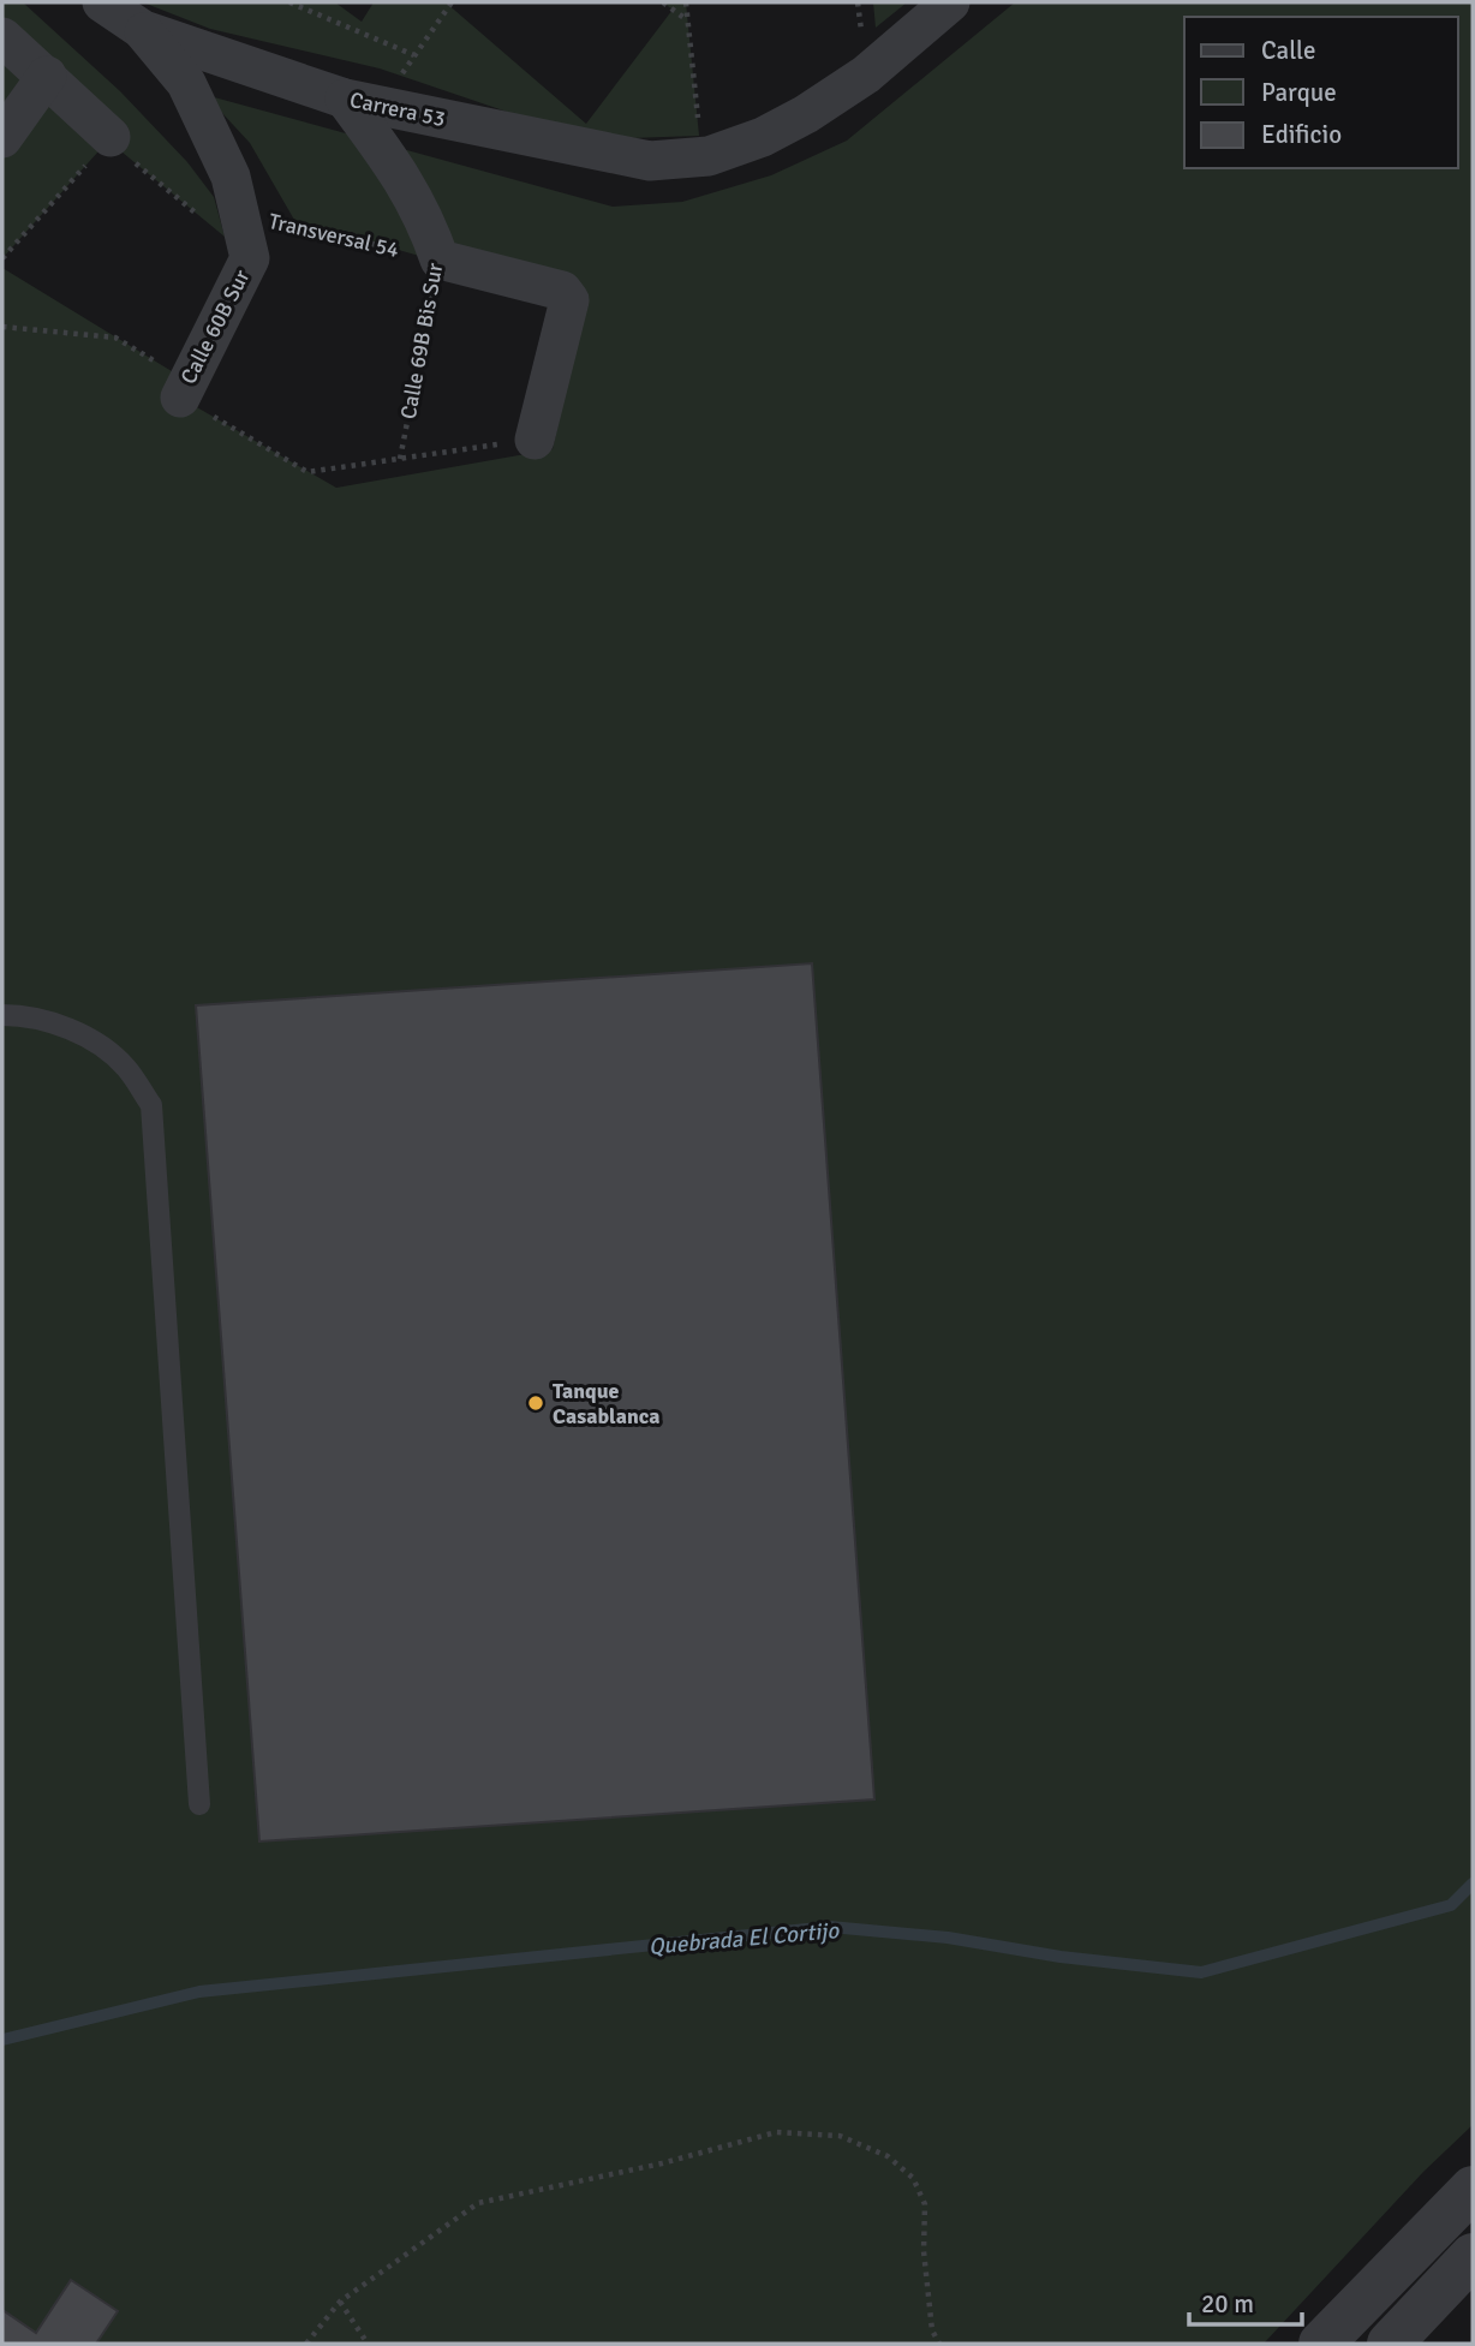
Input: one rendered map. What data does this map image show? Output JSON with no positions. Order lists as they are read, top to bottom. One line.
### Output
{"streets":{"street":["Carrera 53","Calle 60B Sur","Calle 69B Bis Sur"],"path":["Transversal 54"]},"crossings":[["Carrera 53","Calle 60B Sur"],["Carrera 53","Calle 69B Bis Sur"],["Transversal 54","Calle 60B Sur"],["Transversal 54","Calle 69B Bis Sur"]],"water":["Quebrada El Cortijo"],"places":["Tanque Casablanca"],"legend":["Calle","Parque","Edificio"],"scale_bar":"20 m"}
